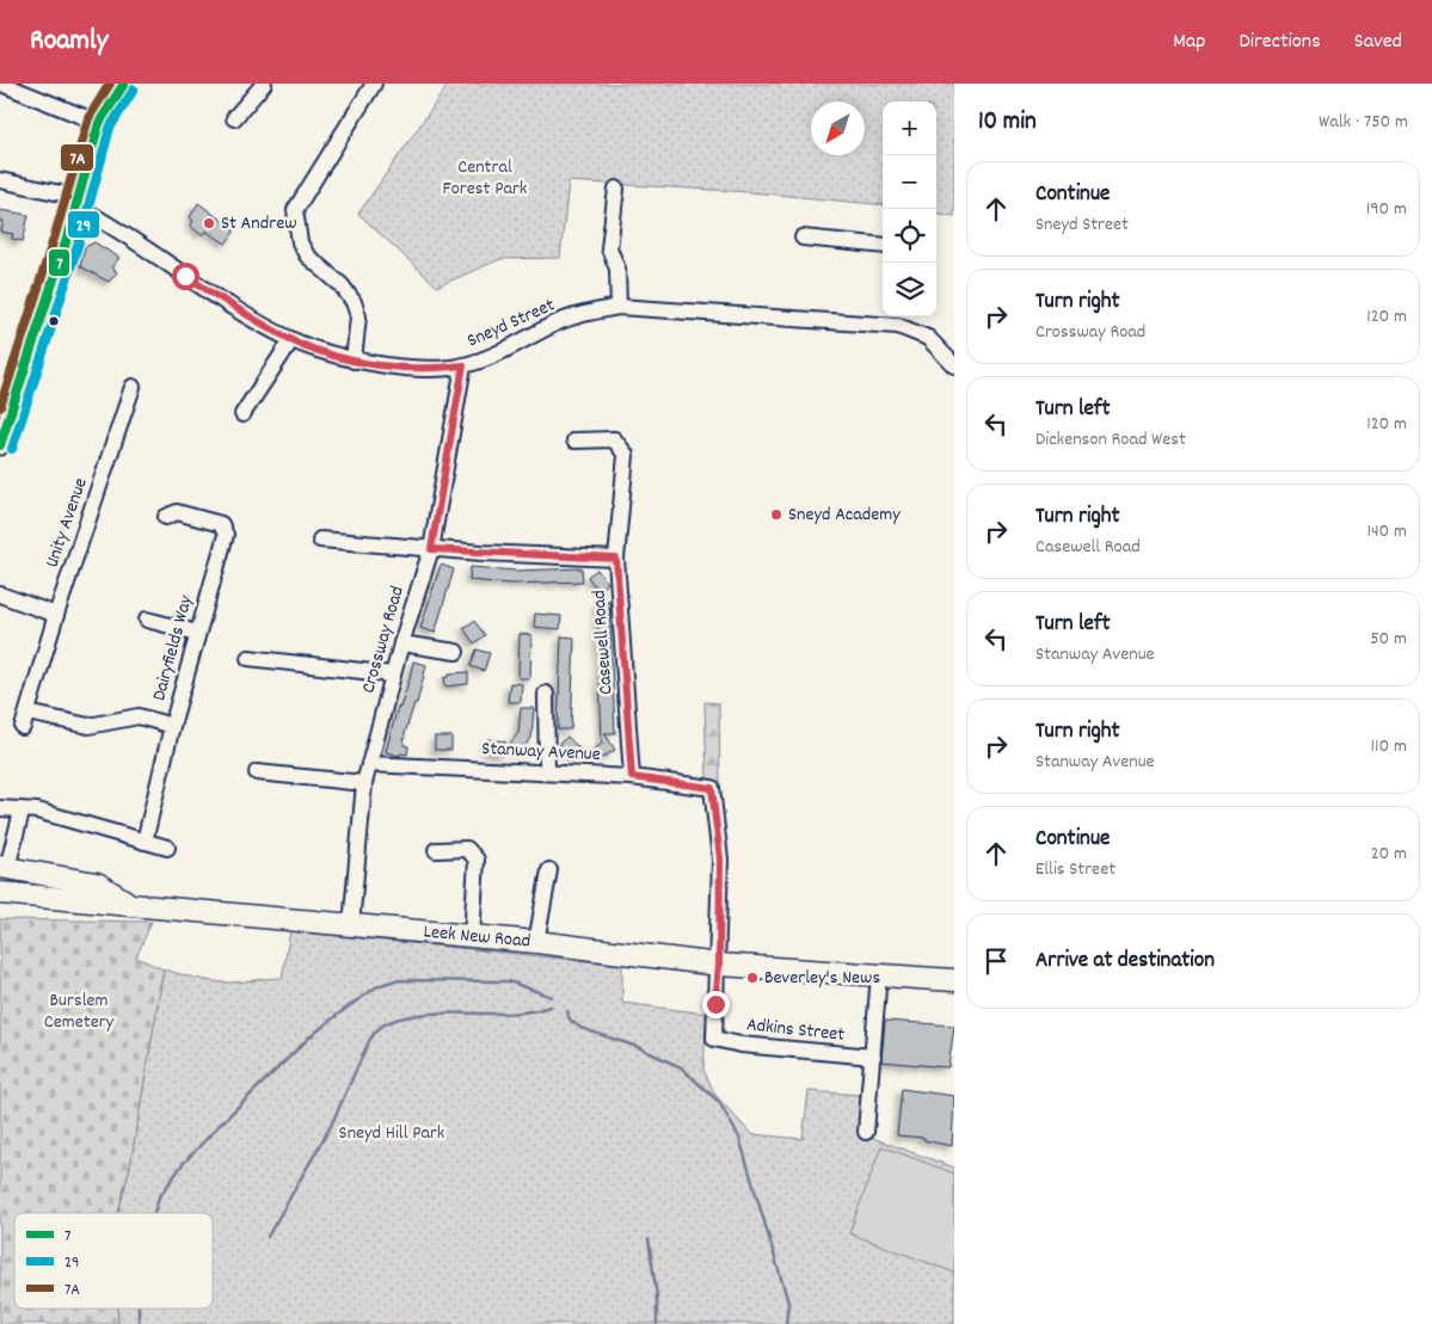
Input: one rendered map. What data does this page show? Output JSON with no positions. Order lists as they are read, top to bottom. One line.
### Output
{"streets":{"highway":["Leek New Road"],"street":["Sneyd Street","Unity Avenue","Crossway Road","Casewell Road","Dairyfields Way","Stanway Avenue","Adkins Street"]},"crossings":[["Sneyd Street","Crossway Road"],["Unity Avenue","Dairyfields Way"],["Crossway Road","Stanway Avenue"],["Crossway Road","Leek New Road"],["Casewell Road","Stanway Avenue"],["Stanway Avenue","Leek New Road"],["Stanway Avenue","Adkins Street"],["Leek New Road","Adkins Street"]],"parks":["Central Forest Park","Burslem Cemetery","Sneyd Hill Park"],"places":["St Andrew","Sneyd Academy","Beverley's News"],"lines":["transit line 7","transit line 7A","transit line 29"],"legend":["7","29","7A"],"north":"bottom left","page":{"header":"Roamly","nav":["Map","Directions","Saved"],"heading":["10 min","Walk · 750 m"],"map_buttons":["+","−"],"list":[["Continue","Sneyd Street","190 m"],["Turn right","Crossway Road","120 m"],["Turn left","Dickenson Road West","120 m"],["Turn right","Casewell Road","140 m"],["Turn left","Stanway Avenue","50 m"],["Turn right","Stanway Avenue","110 m"],["Continue","Ellis Street","20 m"],"Arrive at destination"]}}
